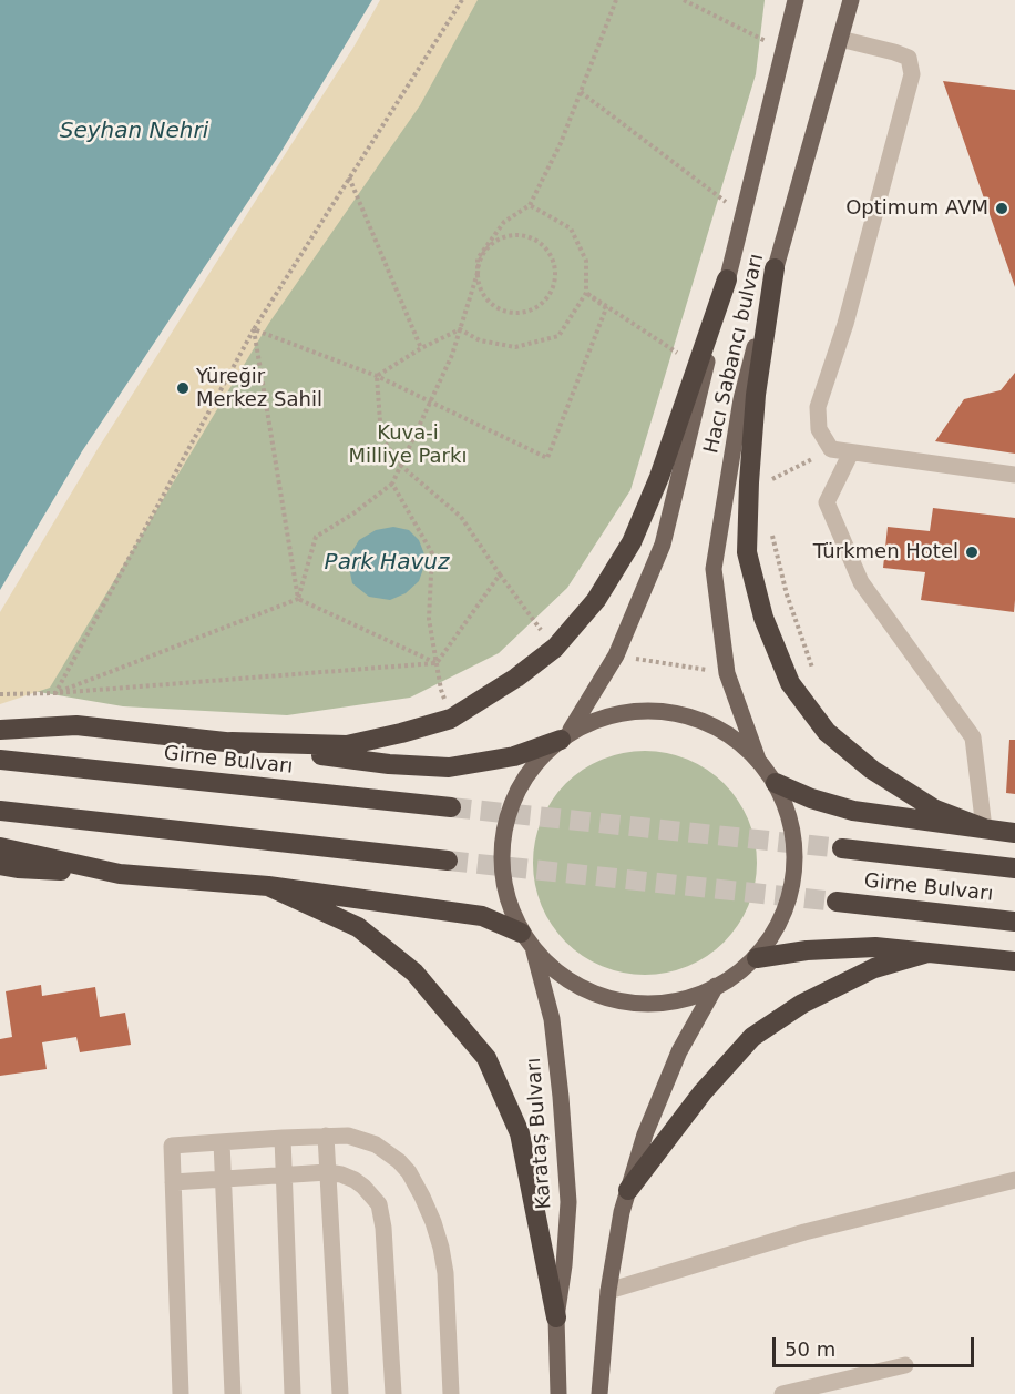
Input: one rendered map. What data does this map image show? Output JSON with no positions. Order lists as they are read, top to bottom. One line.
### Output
{"streets":{"highway":["Girne Bulvarı"],"main road":["Hacı Sabancı bulvarı","Karataş Bulvarı"]},"water":["Seyhan Nehri","Park Havuz"],"parks":["Kuva-i Milliye Parkı"],"places":["Optimum AVM","Yüreğir Merkez Sahil","Türkmen Hotel"],"scale_bar":"50 m"}
